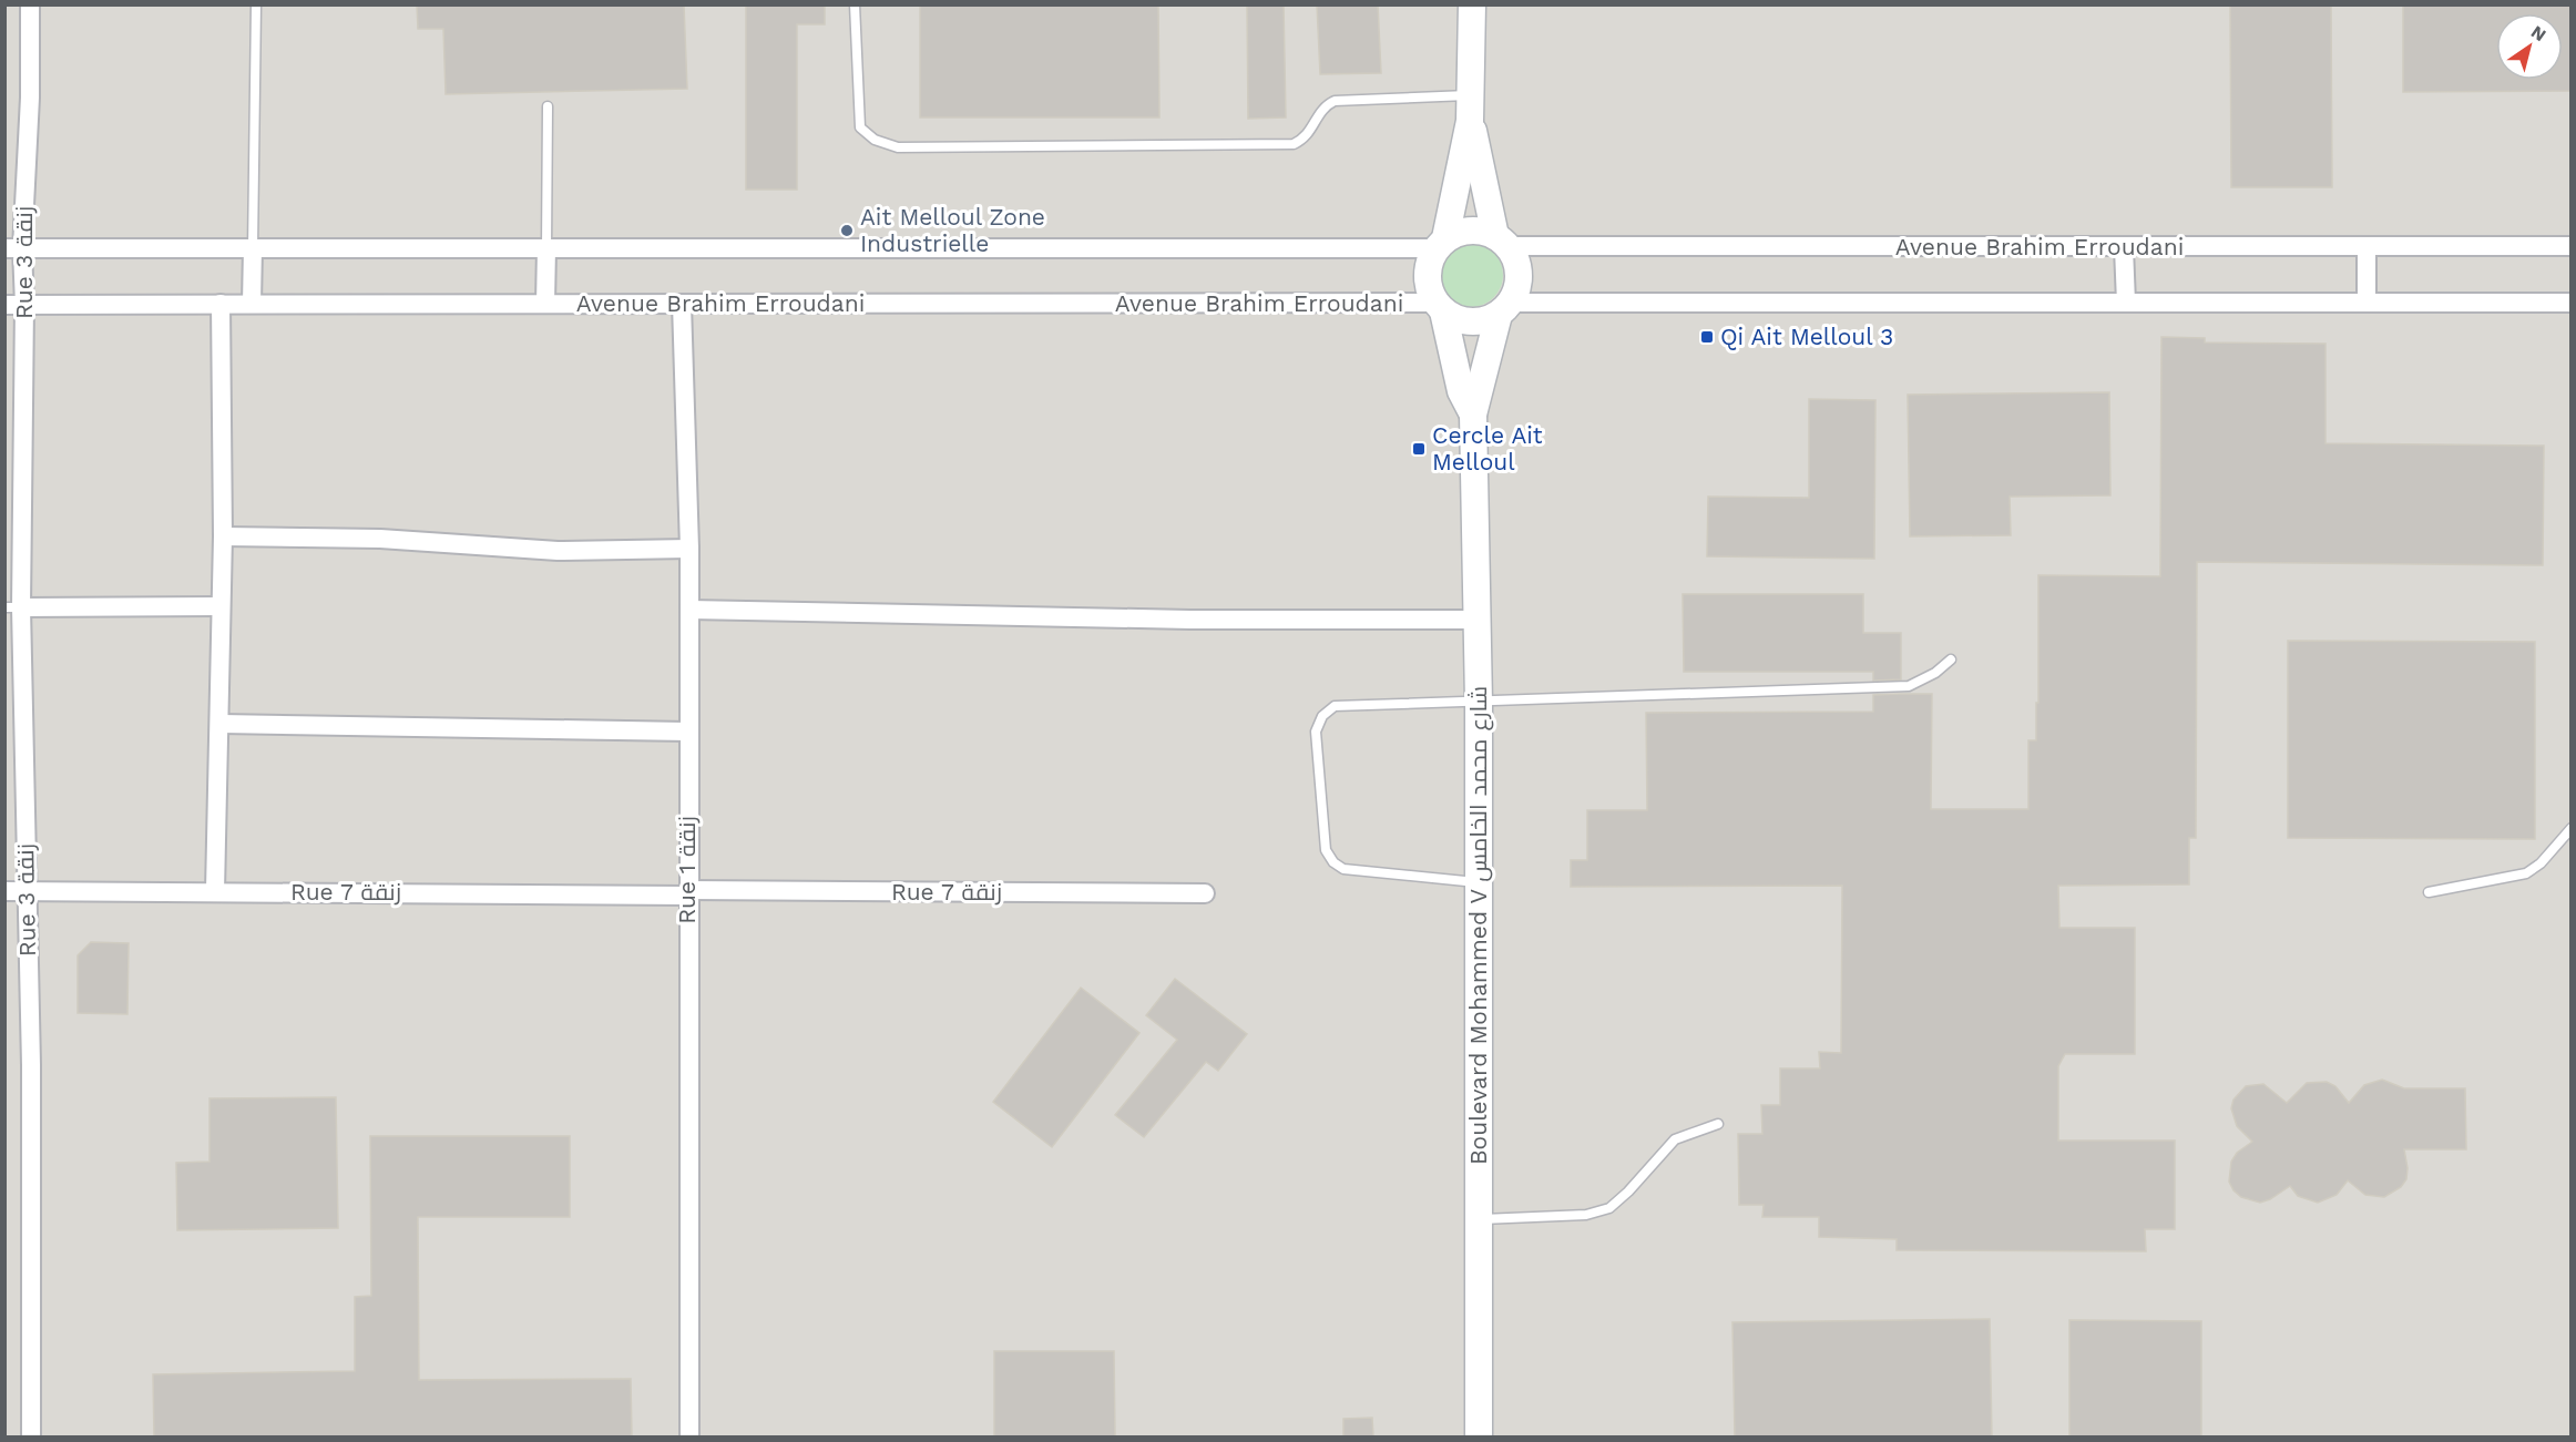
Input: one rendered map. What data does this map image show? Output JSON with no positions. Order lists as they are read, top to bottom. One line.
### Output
{"streets":{"main road":["Boulevard Mohammed V شارع محمد الخامس"],"street":["Avenue Brahim Erroudani","Rue 3 زنقة","Rue 1 زنقة","Rue 7 زنقة"]},"crossings":[["Avenue Brahim Erroudani","Rue 3 زنقة"],["Avenue Brahim Erroudani","Rue 1 زنقة"],["Avenue Brahim Erroudani","Boulevard Mohammed V شارع محمد الخامس"],["Rue 3 زنقة","Rue 7 زنقة"],["Rue 1 زنقة","Rue 7 زنقة"]],"places":{"other":["Ait Melloul Zone Industrielle"],"transit":["Qi Ait Melloul 3","Cercle Ait Melloul"]},"north":"top right"}
